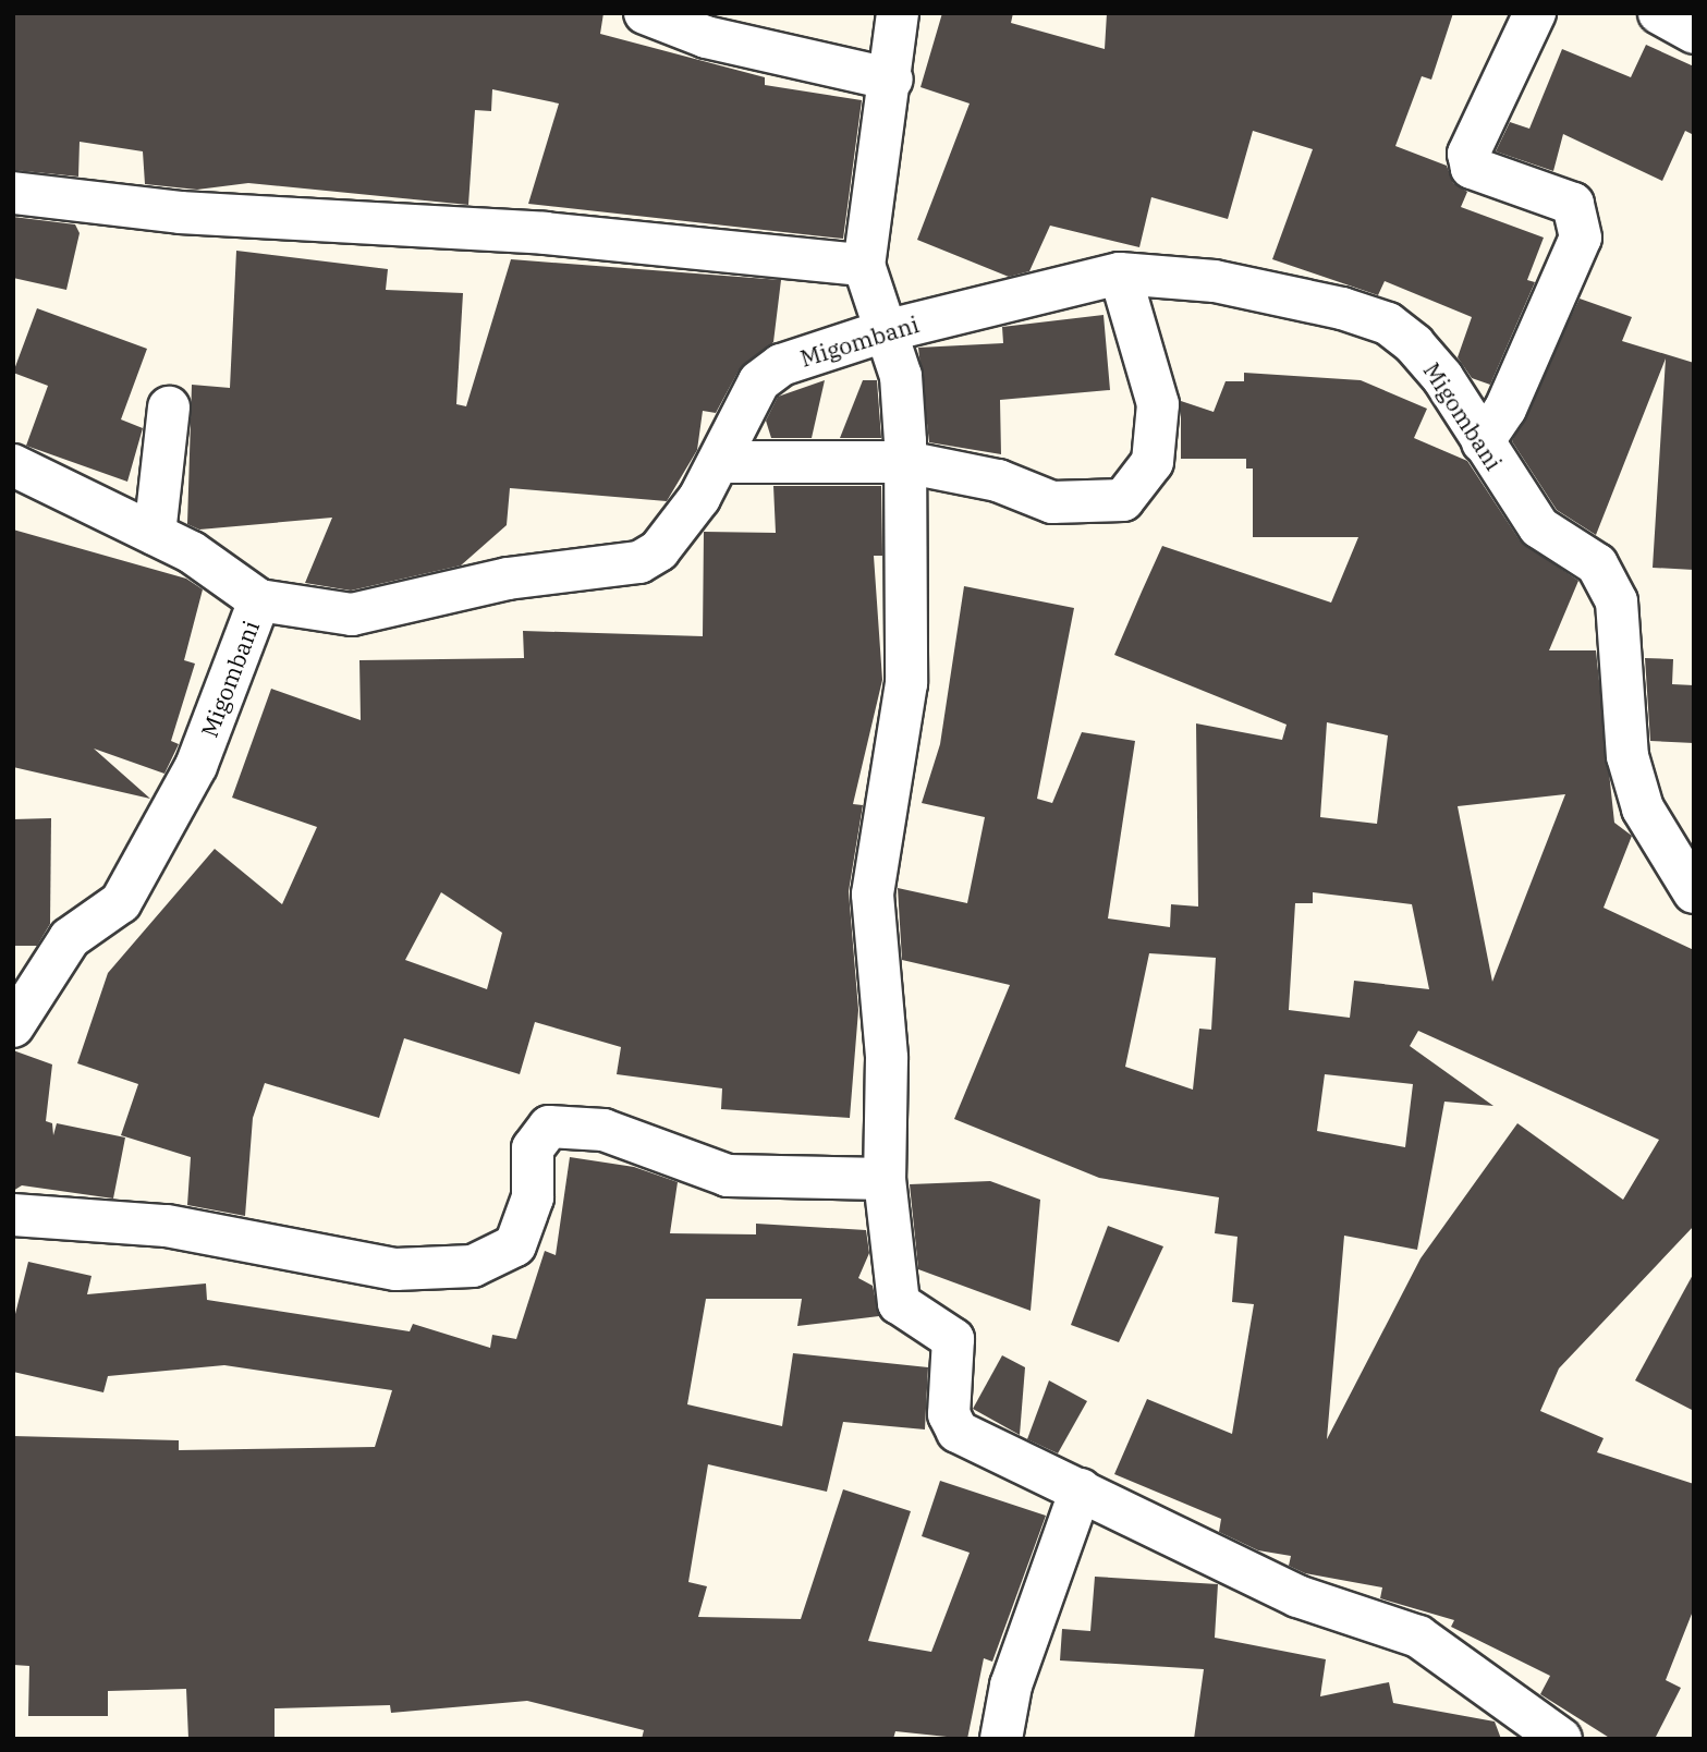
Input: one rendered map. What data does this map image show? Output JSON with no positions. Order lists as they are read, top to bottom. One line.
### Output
{"streets":{"street":["Migombani"]}}
